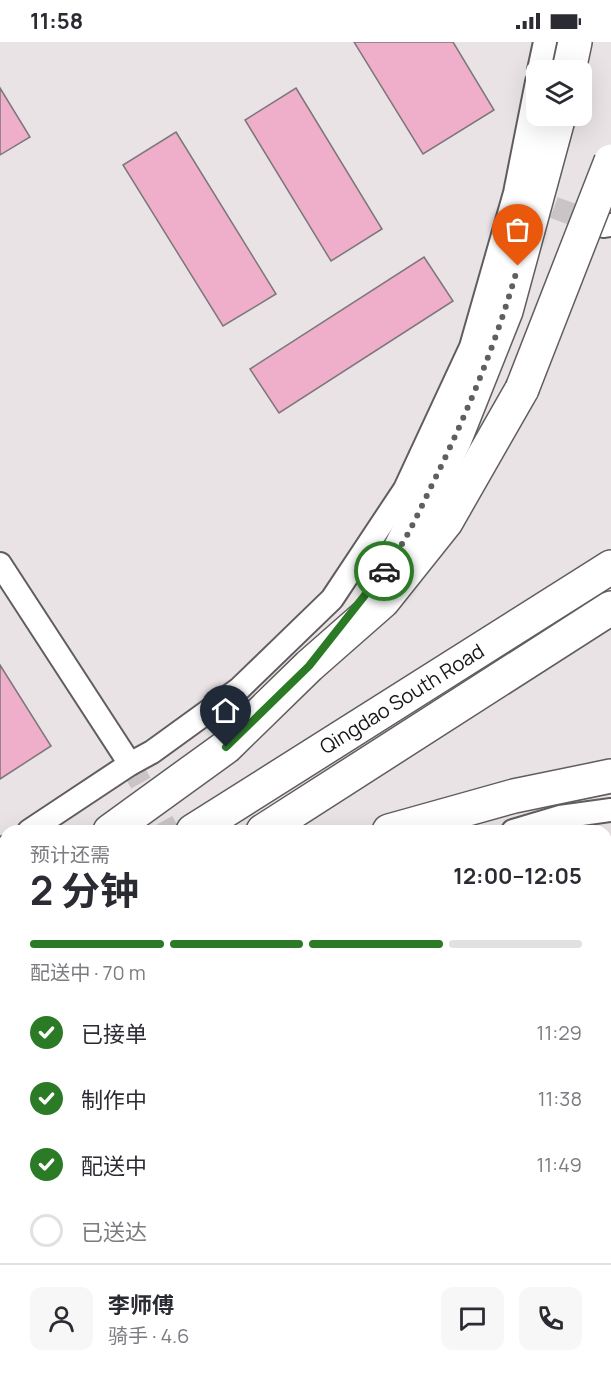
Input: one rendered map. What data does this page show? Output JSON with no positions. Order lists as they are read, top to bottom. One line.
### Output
{"streets":{"main road":["Qingdao South Road"]},"page":{"status":"11:58","heading":["2 分钟","预计还需","12:00–12:05"],"panel":["李师傅","骑手 · 4.6"],"bar":"配送中 · 70 m","list":[["已接单","11:29"],["制作中","11:38"],["配送中","11:49"],"已送达"]}}
